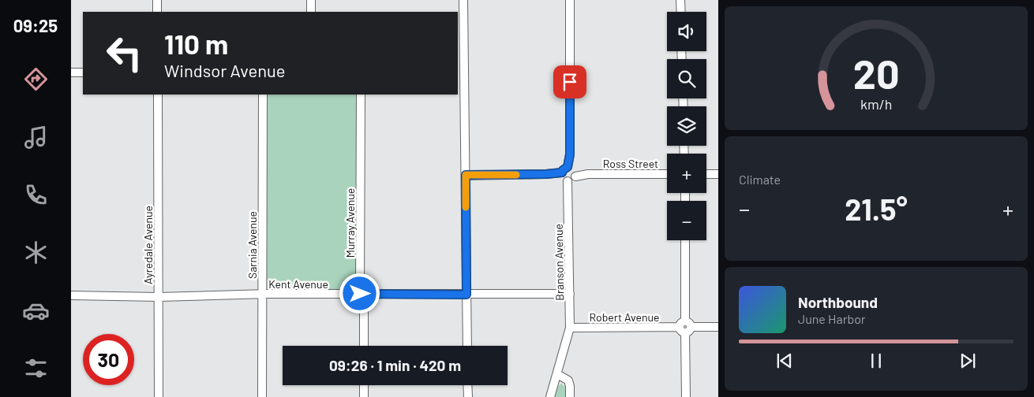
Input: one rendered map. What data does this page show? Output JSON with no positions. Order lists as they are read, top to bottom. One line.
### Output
{"streets":{"street":["Ross Street","Murray Avenue","Ayredale Avenue","Sarnia Avenue","Branson Avenue","Kent Avenue","Robert Avenue"]},"crossings":[["Ross Street","Branson Avenue"],["Murray Avenue","Kent Avenue"],["Ayredale Avenue","Kent Avenue"],["Sarnia Avenue","Kent Avenue"],["Branson Avenue","Kent Avenue"],["Branson Avenue","Robert Avenue"]],"page":{"tabs":"09:25","map_buttons":["+","−"],"turn":["110 m","Windsor Avenue"],"tile":"Climate","heat":["−","21.5°","+"],"song":["Northbound","June Harbor"],"limit":"30","trip":"09:26 · 1 min · 420 m","gauge":["20","km/h"]}}
